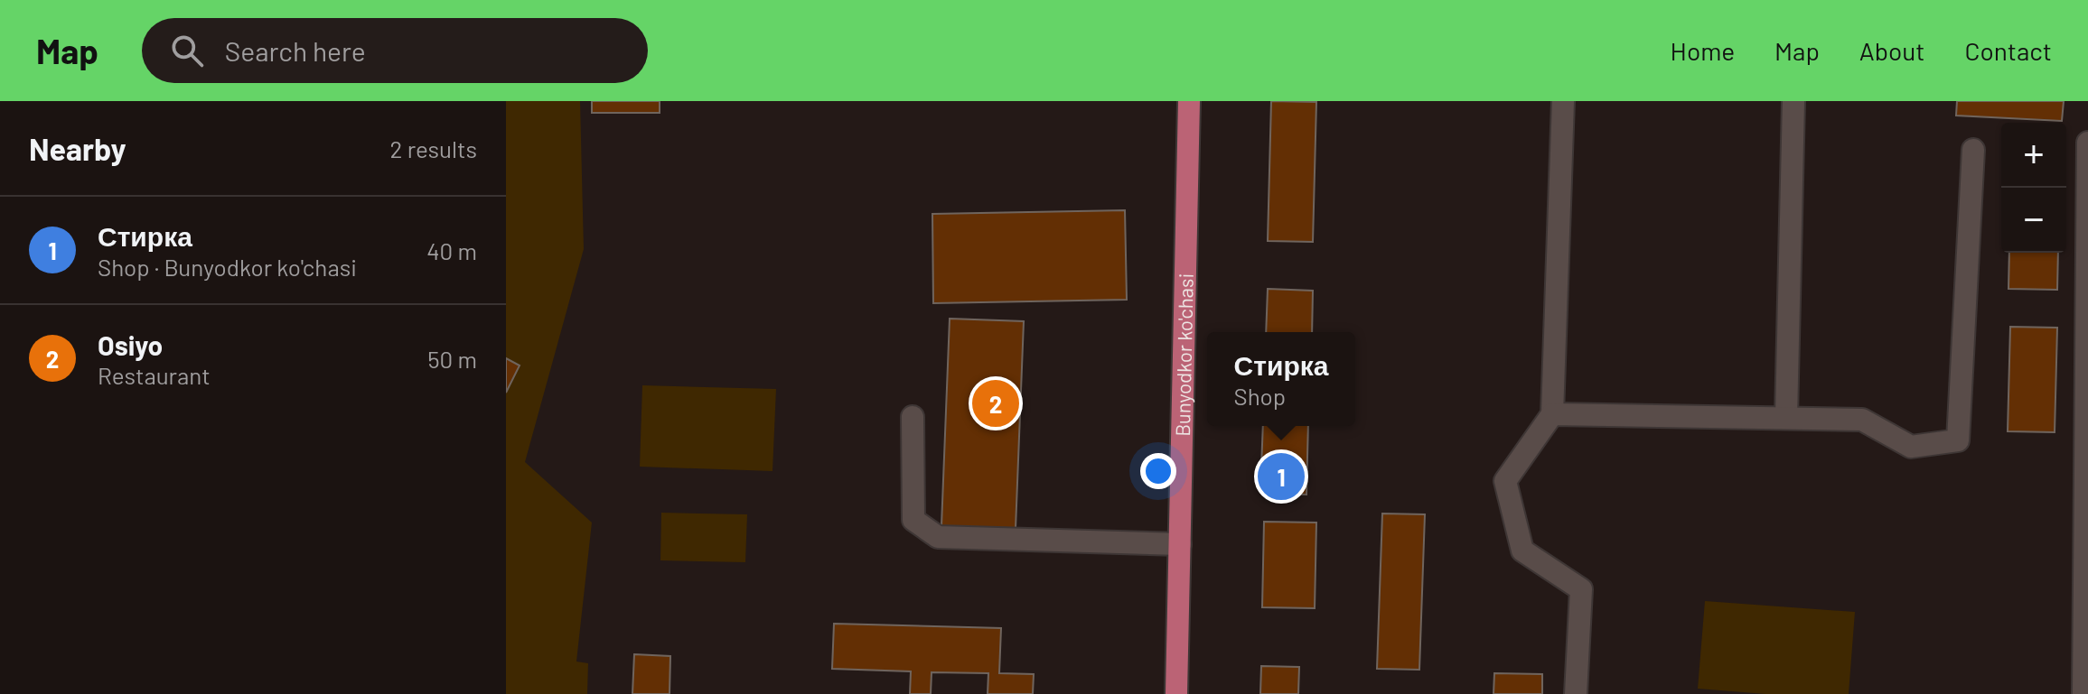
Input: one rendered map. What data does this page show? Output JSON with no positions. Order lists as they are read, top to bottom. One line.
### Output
{"streets":{"main road":["Bunyodkor ko'chasi"]},"page":{"header":"Map","search":"Search here","nav":["Home","Map","About","Contact"],"heading":["Nearby","2 results"],"map_buttons":["+","−"],"list":[{"mark":"1","name":"Стирка","note":"Shop · Bunyodkor ko'chasi","value":"40 m"},{"mark":"2","name":"Osiyo","note":"Restaurant","value":"50 m"}],"popup":["Стирка","Shop"],"pins":["2","1"]}}
